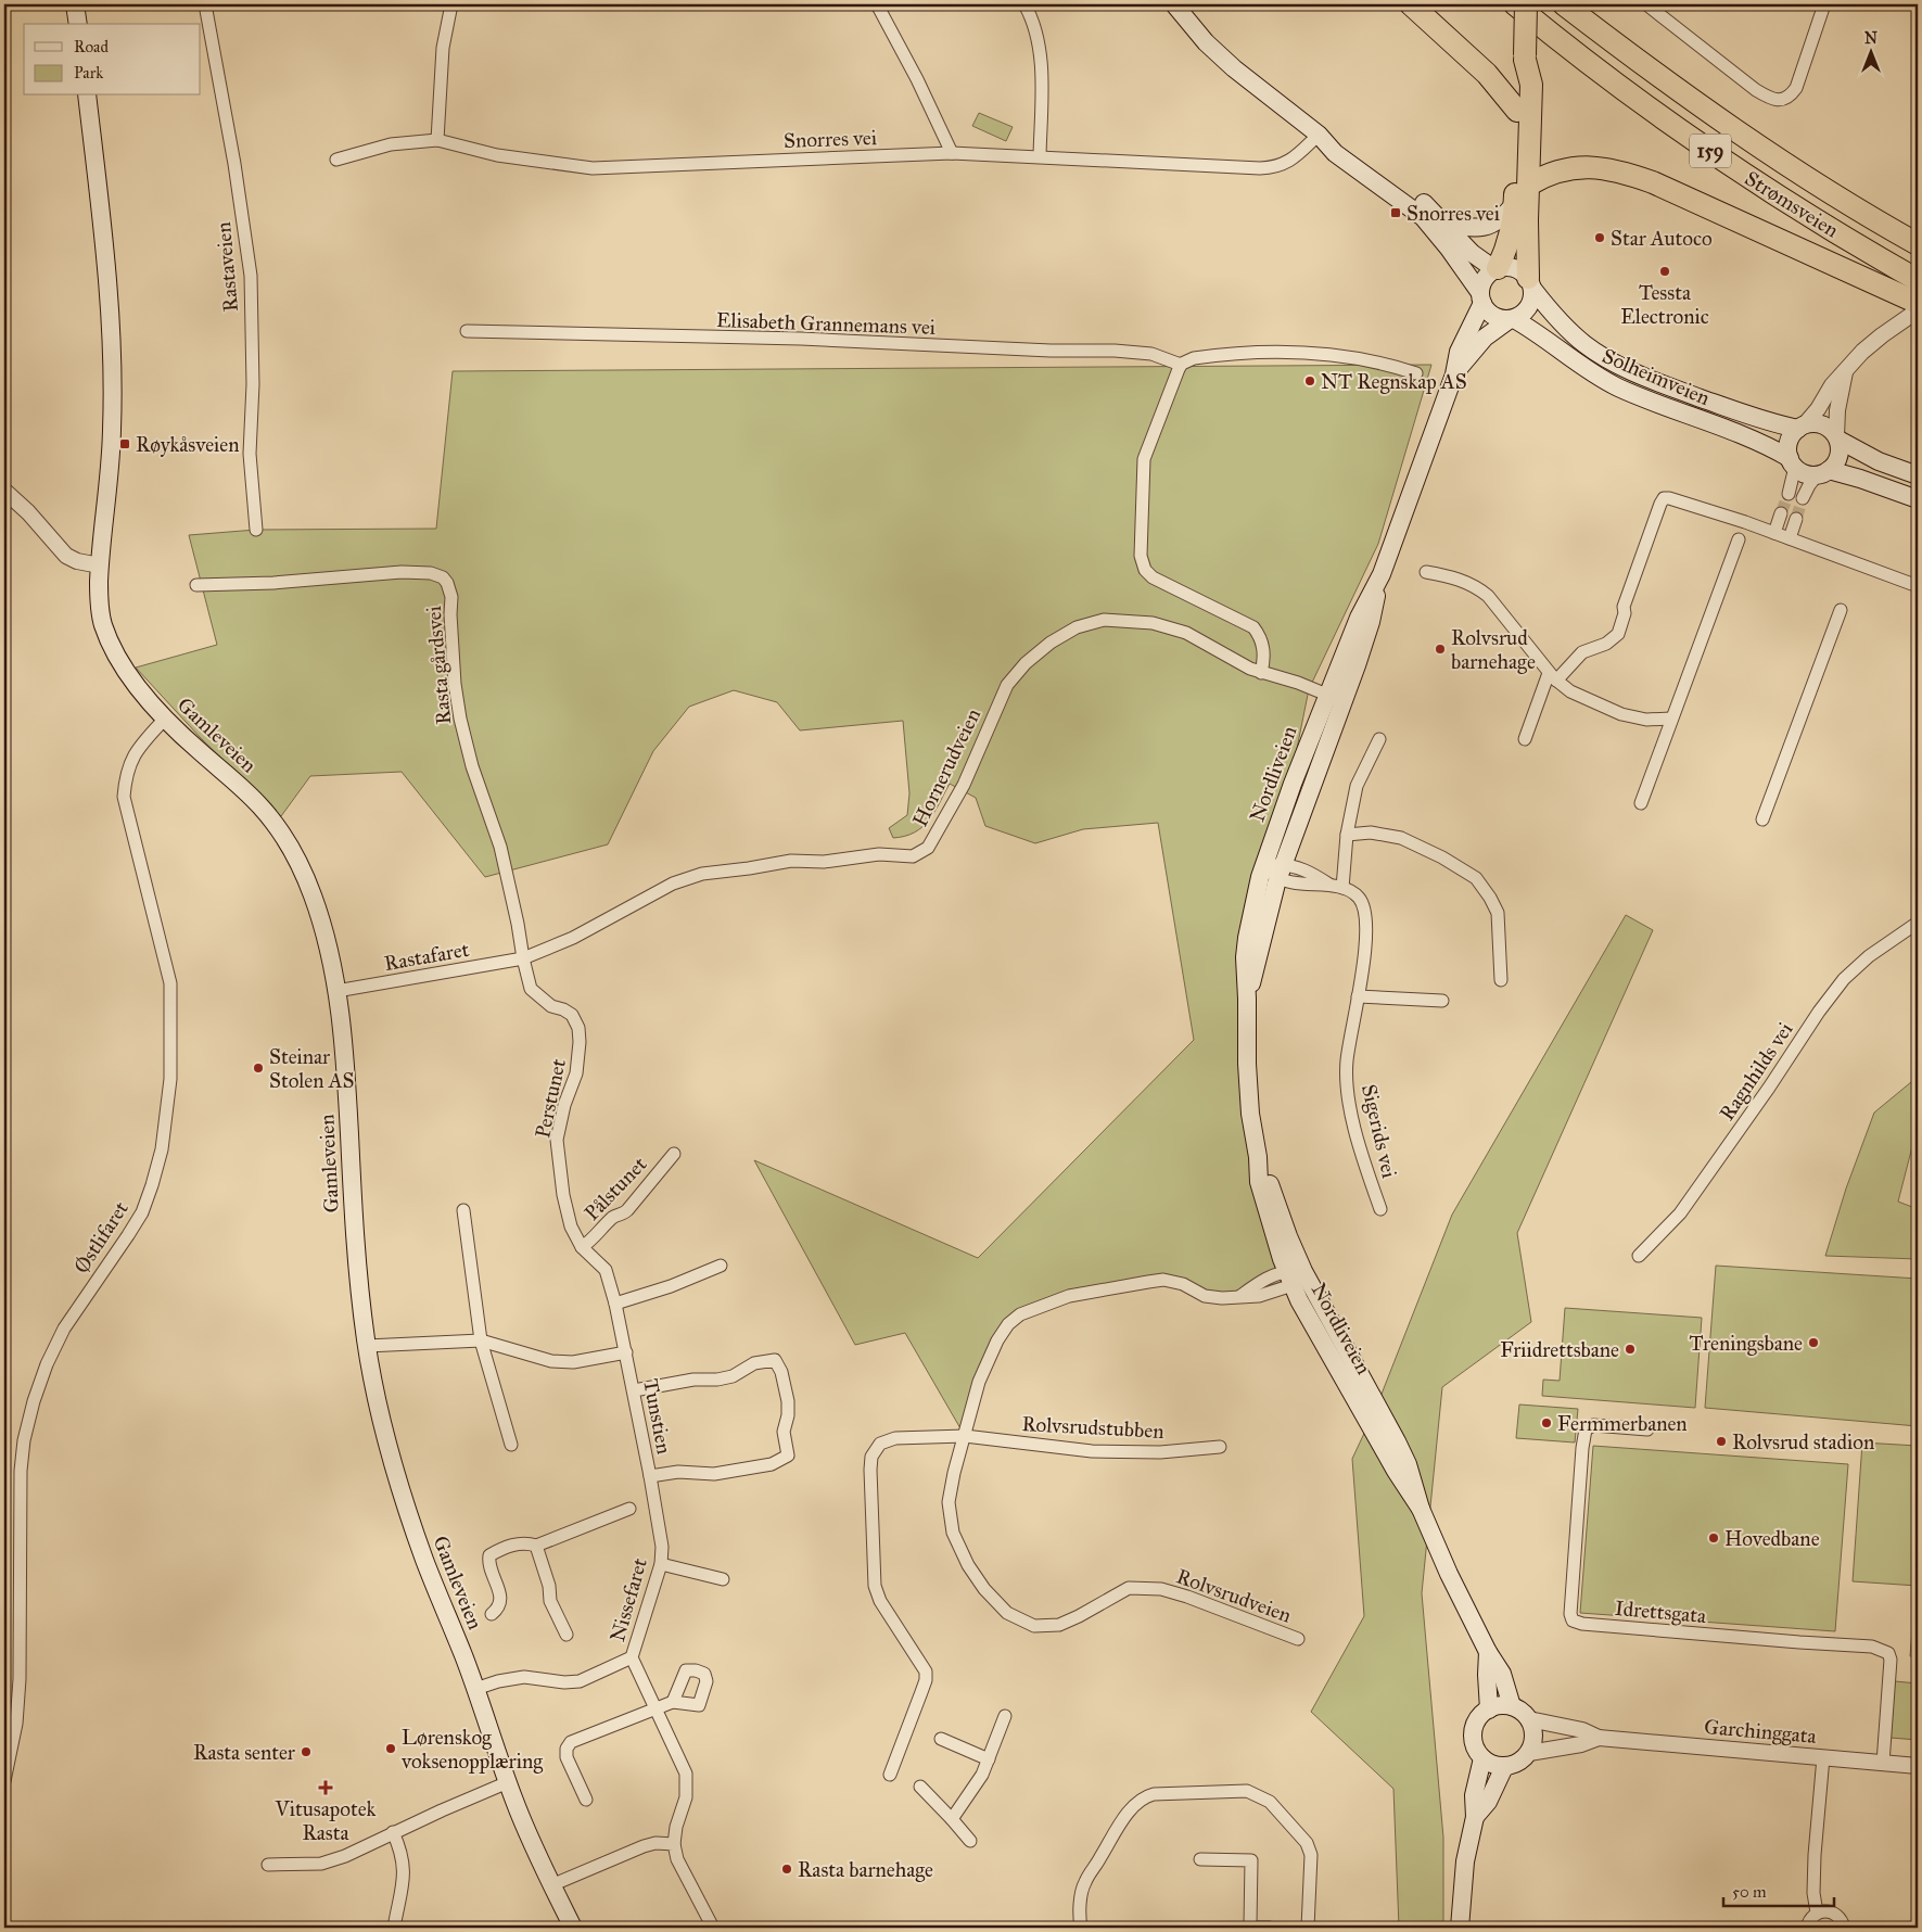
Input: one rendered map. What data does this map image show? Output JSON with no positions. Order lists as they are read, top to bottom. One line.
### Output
{"streets":{"highway":["159","Strømsveien"],"main road":["Solheimveien","Gamleveien","Nordliveien"],"street":["Snorres vei","Rastaveien","Elisabeth Grannemans vei","Rasta gårdsvei","Hornerudveien","Rastafaret","Ragnhilds vei","Perstunet","Sigerids vei","Pålstunet","Østlifaret","Tunstien","Rolvsrudstubben","Rolvsrudveien","Nissefaret","Idrettsgata","Garchinggata"]},"crossings":[["Solheimveien","Nordliveien"],["Rasta gårdsvei","Hornerudveien"],["Rasta gårdsvei","Rastafaret"],["Rasta gårdsvei","Perstunet"],["Gamleveien","Rastafaret"],["Gamleveien","Østlifaret"],["Gamleveien","Nissefaret"],["Hornerudveien","Nordliveien"],["Hornerudveien","Rastafaret"],["Hornerudveien","Perstunet"],["Nordliveien","Sigerids vei"],["Nordliveien","Rolvsrudveien"],["Nordliveien","Garchinggata"],["Rastafaret","Perstunet"],["Perstunet","Pålstunet"],["Perstunet","Tunstien"],["Tunstien","Nissefaret"],["Rolvsrudstubben","Rolvsrudveien"],["Idrettsgata","Garchinggata"]],"places":{"transit":["Snorres vei","Røykåsveien"],"other":["Star Autoco","Tessta Electronic","NT Regnskap AS","Rolvsrud barnehage","Steinar Stolen AS","Treningsbane","Friidrettsbane","Fermmerbanen","Rolvsrud stadion","Hovedbane","Lørenskog voksenopplæring","Rasta senter","Rasta barnehage"],"health":["Vitusapotek Rasta"]},"legend":["Road","Park"],"scale_bar":"50 m","north":"top"}
